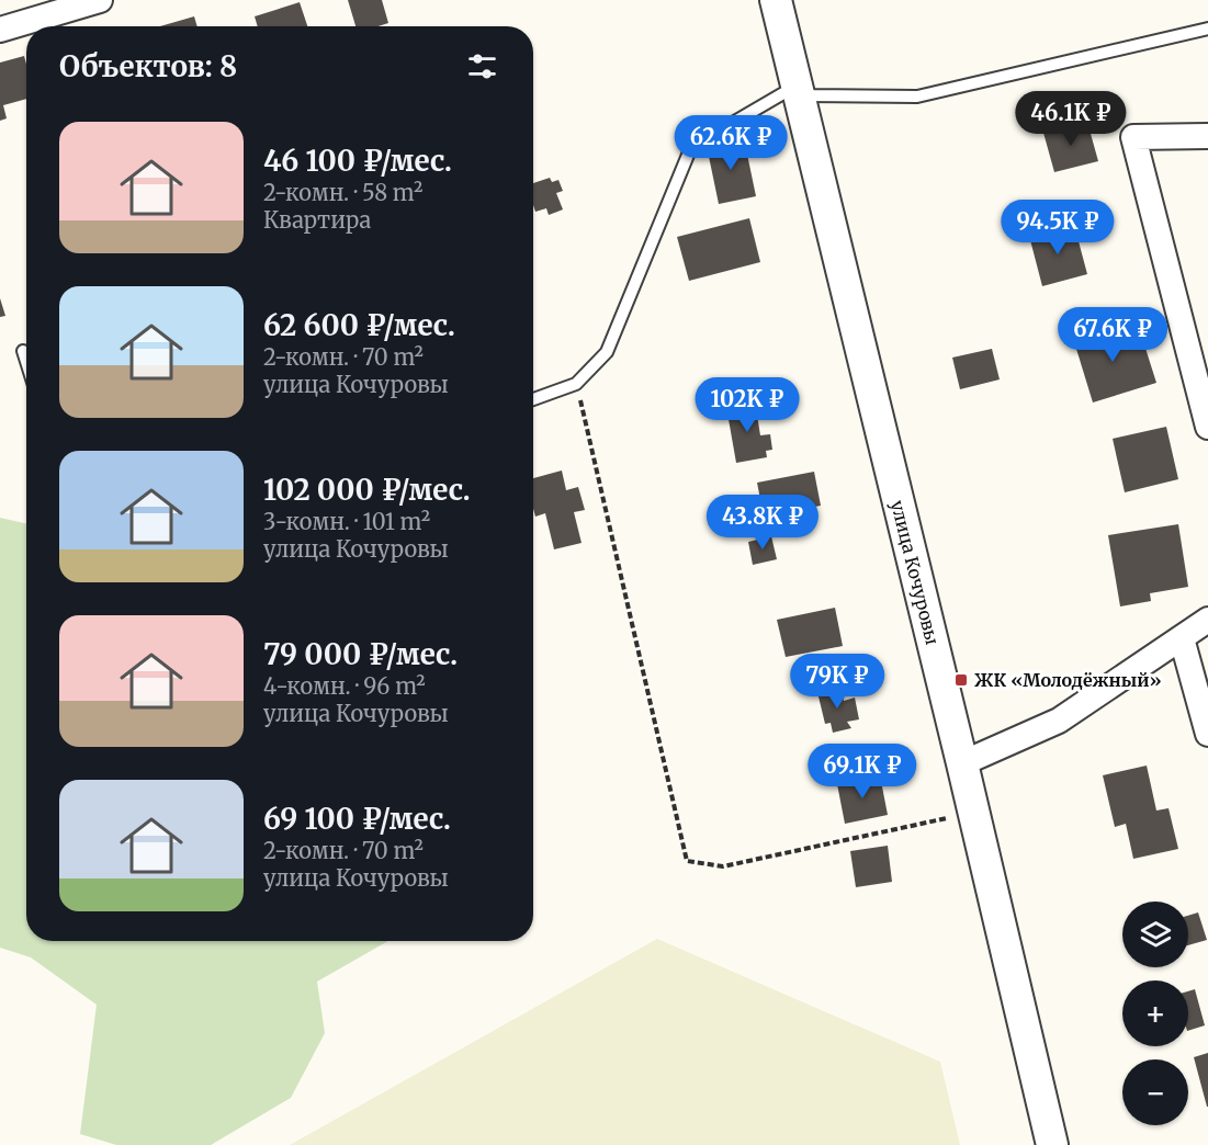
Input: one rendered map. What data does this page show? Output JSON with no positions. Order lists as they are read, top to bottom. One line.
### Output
{"streets":{"street":["улица Кочуровы"]},"places":{"transit":["ЖК «Молодёжный»"]},"page":{"heading":"Объектов: 8","price":["46.1K ₽","62.6K ₽","94.5K ₽","67.6K ₽","102K ₽","43.8K ₽","79K ₽","69.1K ₽"],"list":[{"name":"46 100 ₽/мес.","note":"2-комн. · 58 m² · Квартира"},{"name":"62 600 ₽/мес.","note":"2-комн. · 70 m² · улица Кочуровы"},{"name":"102 000 ₽/мес.","note":"3-комн. · 101 m² · улица Кочуровы"},{"name":"79 000 ₽/мес.","note":"4-комн. · 96 m² · улица Кочуровы"},{"name":"69 100 ₽/мес.","note":"2-комн. · 70 m² · улица Кочуровы"}],"map_buttons":["+","−"]}}
